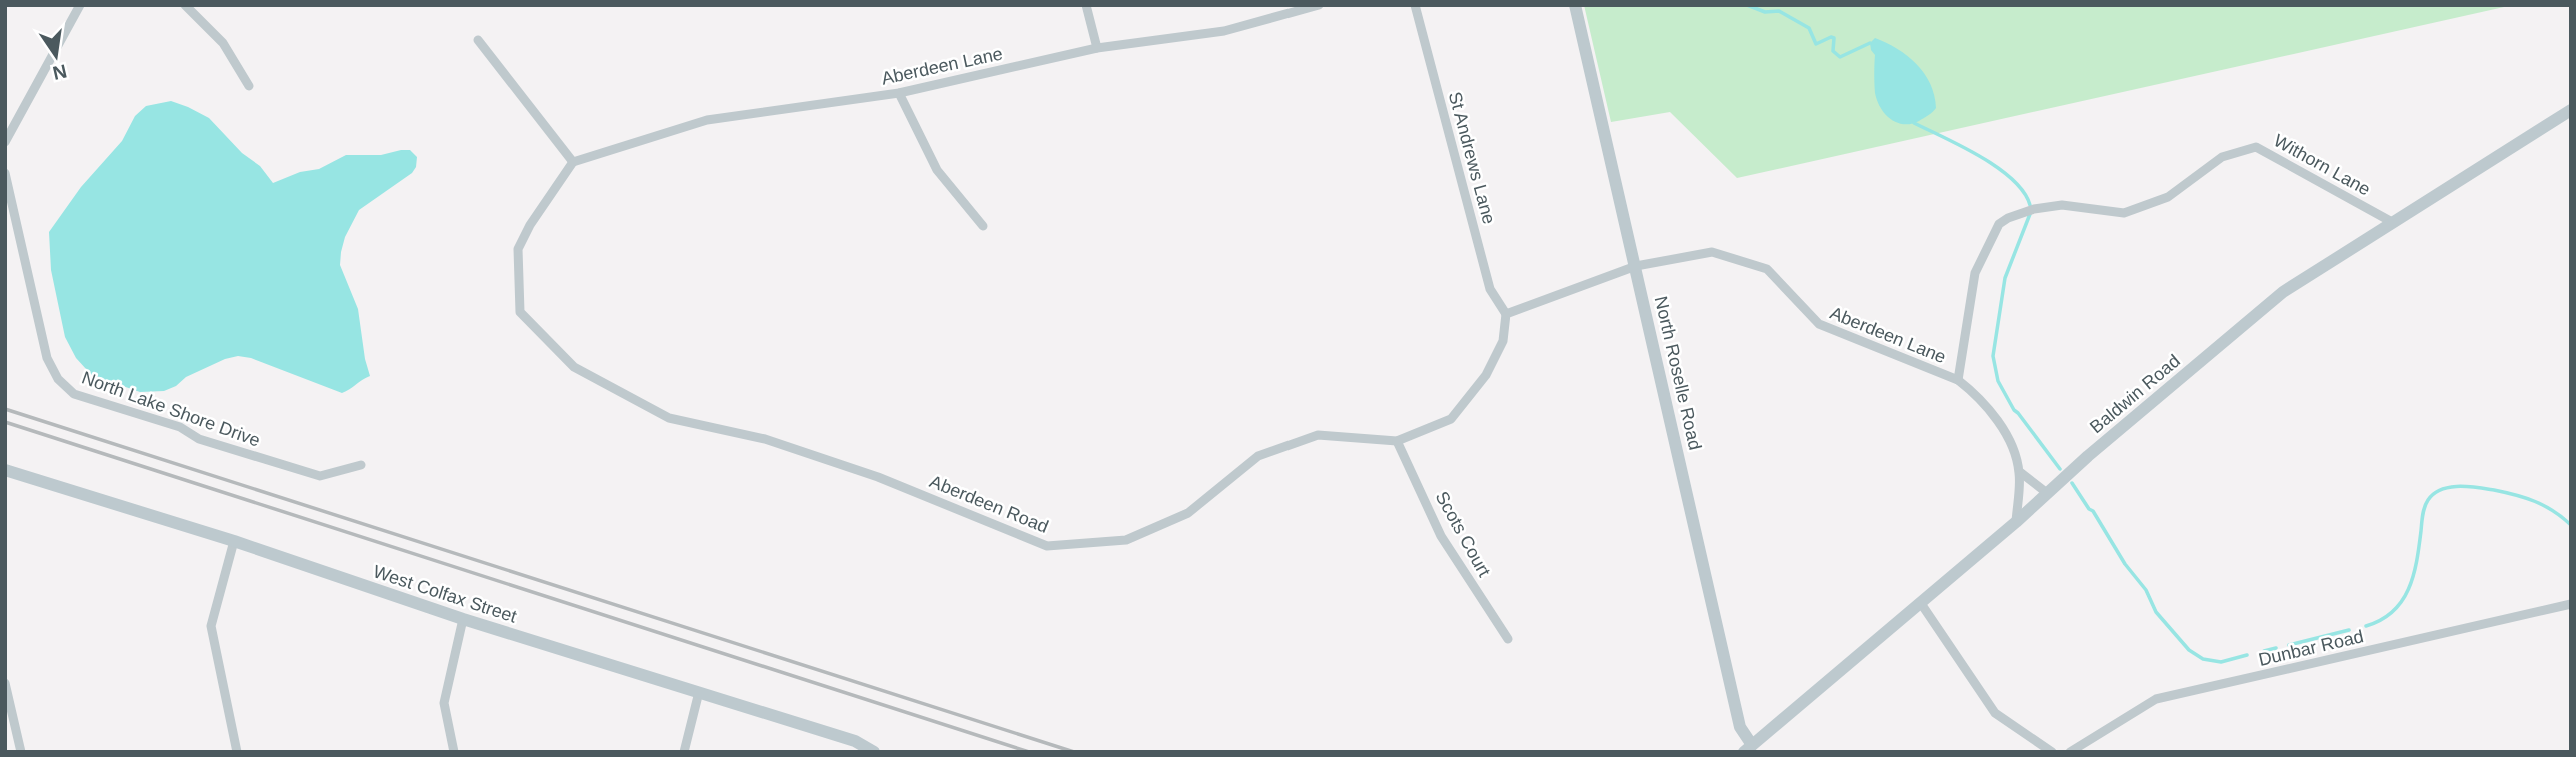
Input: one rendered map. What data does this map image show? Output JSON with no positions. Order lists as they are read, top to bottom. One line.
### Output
{"streets":{"street":["Aberdeen Lane","St Andrews Lane","Withorn Lane","North Roselle Road","Baldwin Road","North Lake Shore Drive","Aberdeen Road","Scots Court","West Colfax Street","Dunbar Road"]},"crossings":[["Aberdeen Lane","Withorn Lane"],["Aberdeen Lane","North Roselle Road"],["Aberdeen Lane","Baldwin Road"],["Aberdeen Lane","Aberdeen Road"],["St Andrews Lane","Aberdeen Road"],["Withorn Lane","Baldwin Road"],["North Roselle Road","Baldwin Road"],["Aberdeen Road","Scots Court"]],"north":"bottom"}
